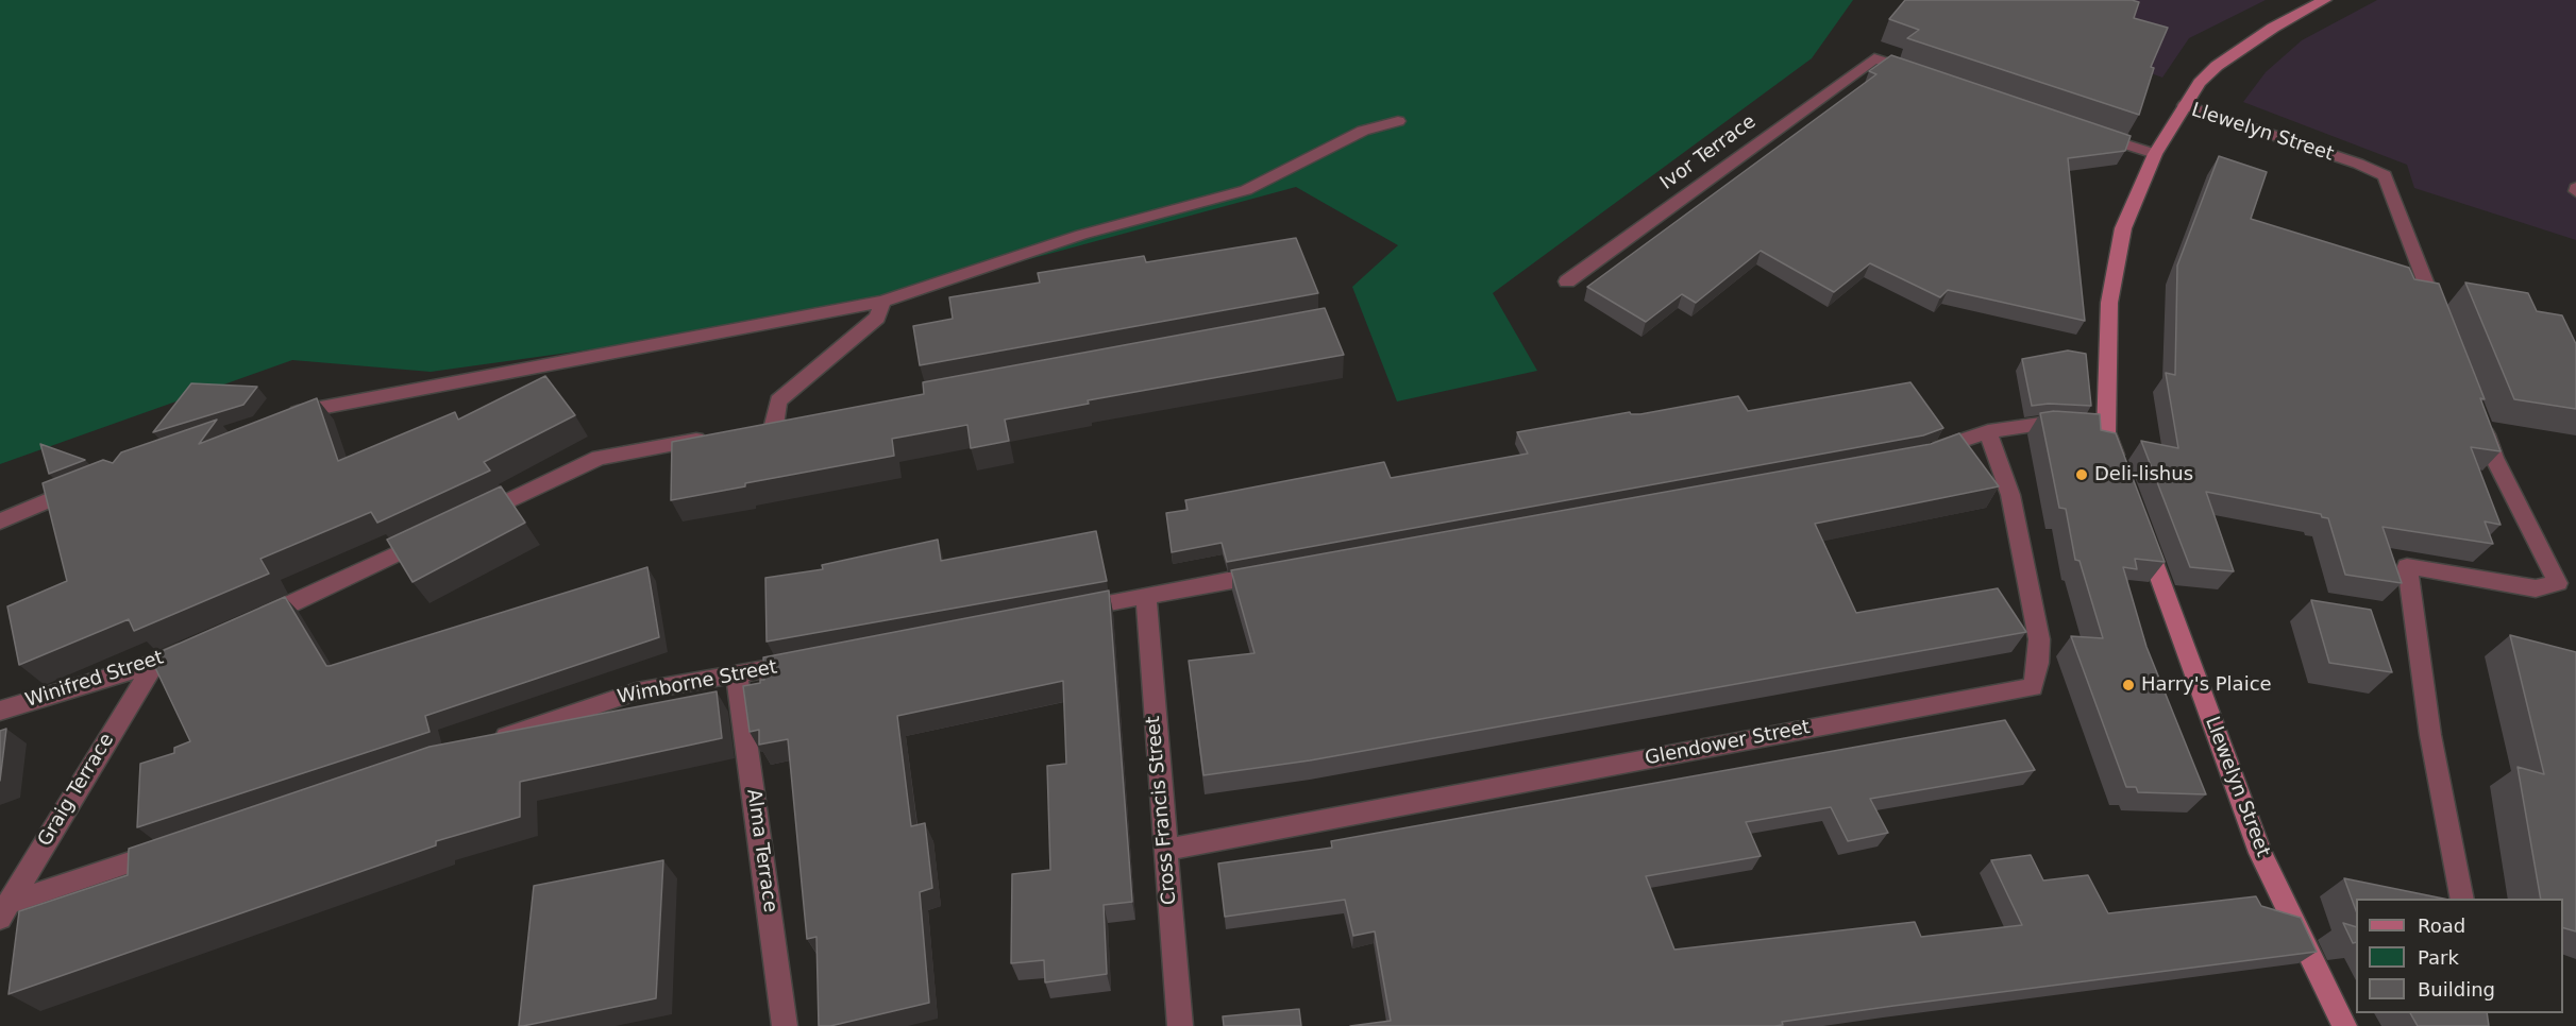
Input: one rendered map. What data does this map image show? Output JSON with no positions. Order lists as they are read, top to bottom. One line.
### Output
{"streets":{"street":["Llewelyn Street","Ivor Terrace","Winifred Street","Wimborne Street","Glendower Street","Graig Terrace","Cross Francis Street","Alma Terrace"]},"crossings":[["Winifred Street","Graig Terrace"],["Wimborne Street","Alma Terrace"],["Glendower Street","Cross Francis Street"]],"places":["Deli-lishus","Harry's Plaice"],"legend":["Road","Park","Building"]}
